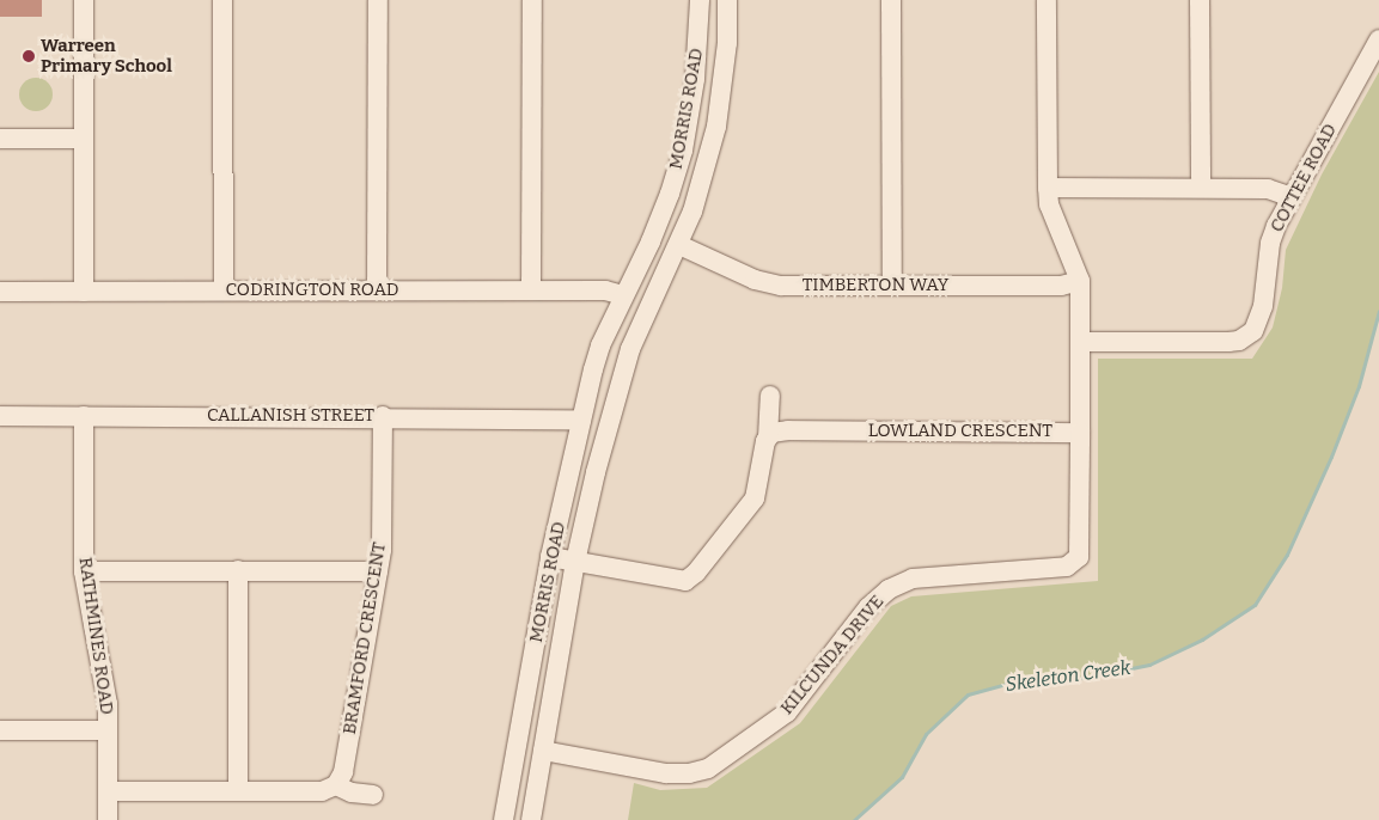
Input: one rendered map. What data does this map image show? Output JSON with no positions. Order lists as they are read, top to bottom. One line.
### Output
{"streets":{"street":["MORRIS ROAD","COTTEE ROAD","TIMBERTON WAY","CODRINGTON ROAD","CALLANISH STREET","LOWLAND CRESCENT","RATHMINES ROAD","BRAMFORD CRESCENT","KILCUNDA DRIVE"]},"crossings":[["MORRIS ROAD","TIMBERTON WAY"],["MORRIS ROAD","CODRINGTON ROAD"],["MORRIS ROAD","CALLANISH STREET"],["MORRIS ROAD","KILCUNDA DRIVE"],["CALLANISH STREET","RATHMINES ROAD"],["CALLANISH STREET","BRAMFORD CRESCENT"],["LOWLAND CRESCENT","KILCUNDA DRIVE"]],"water":["Skeleton Creek"],"places":["Warreen Primary School"]}
